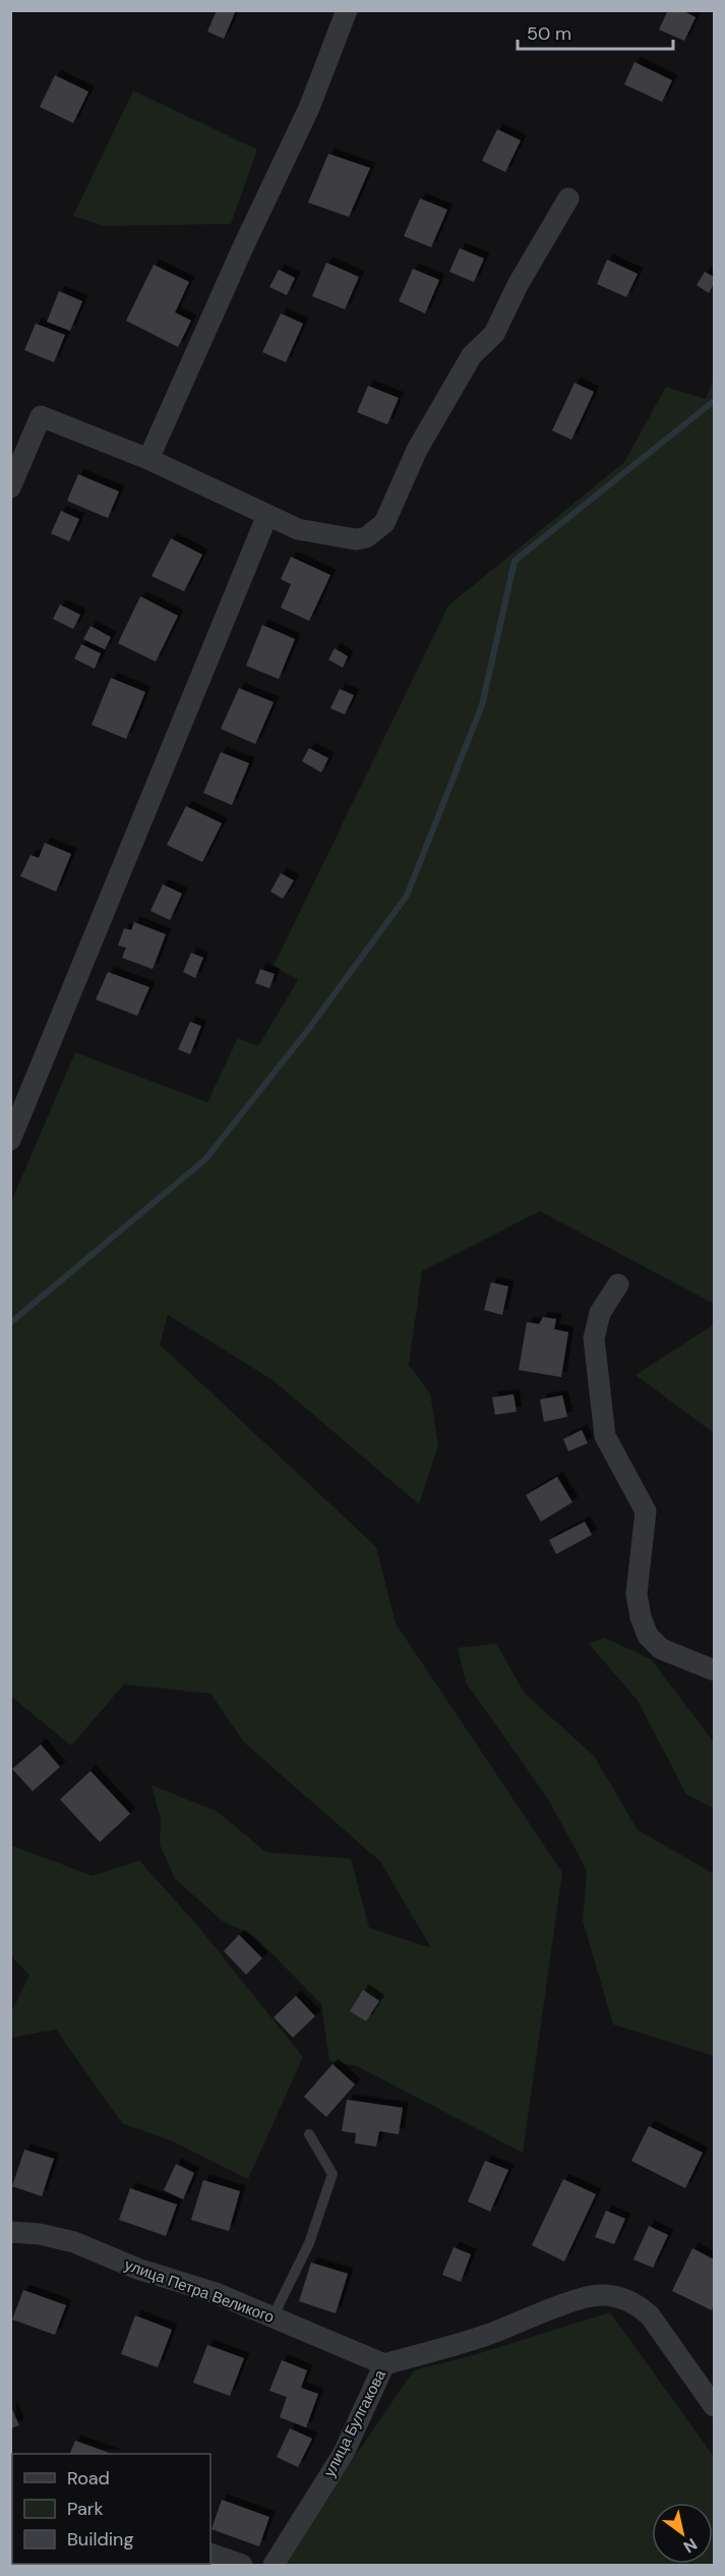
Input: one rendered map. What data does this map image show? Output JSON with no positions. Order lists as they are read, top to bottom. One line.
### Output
{"streets":{"street":["улица Петра Великого","улица Булгакова"]},"crossings":[["улица Петра Великого","улица Булгакова"]],"legend":["Road","Park","Building"],"scale_bar":"50 m","north":"bottom right"}
